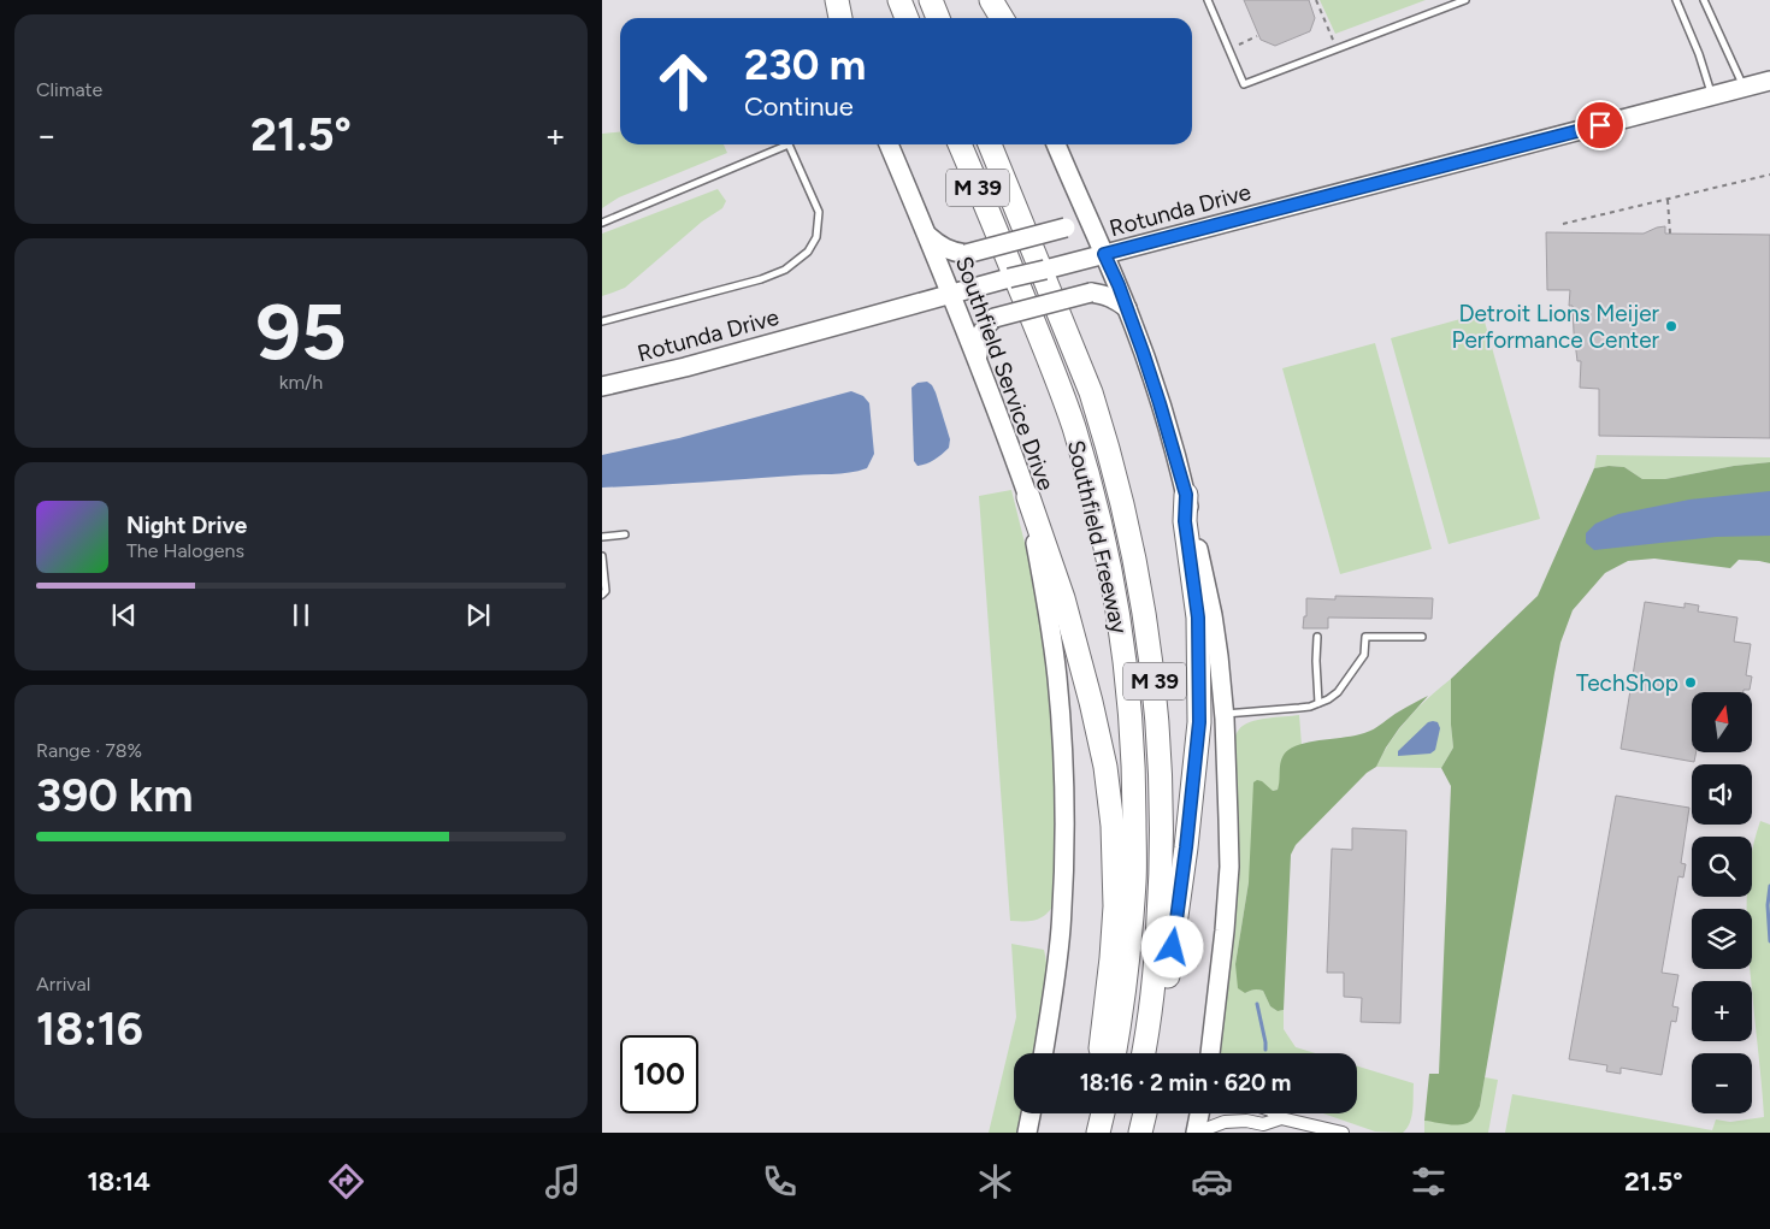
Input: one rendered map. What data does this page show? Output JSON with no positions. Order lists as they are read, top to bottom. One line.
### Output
{"streets":{"highway":["M 39","Southfield Freeway"],"main road":["Rotunda Drive","Southfield Service Drive"]},"crossings":[["Rotunda Drive","Southfield Service Drive"]],"places":["Detroit Lions Meijer Performance Center","TechShop"],"north":"top","page":{"tile":["Climate",["95","km/h"],["Range · 78%","390 km"],["Arrival","18:16"]],"turn":["230 m","Continue"],"heat":["−","21.5°","+"],"song":["Night Drive","The Halogens"],"map_buttons":["+","−"],"limit":"100","trip":"18:16 · 2 min · 620 m","tabs":["18:14","21.5°"]}}
